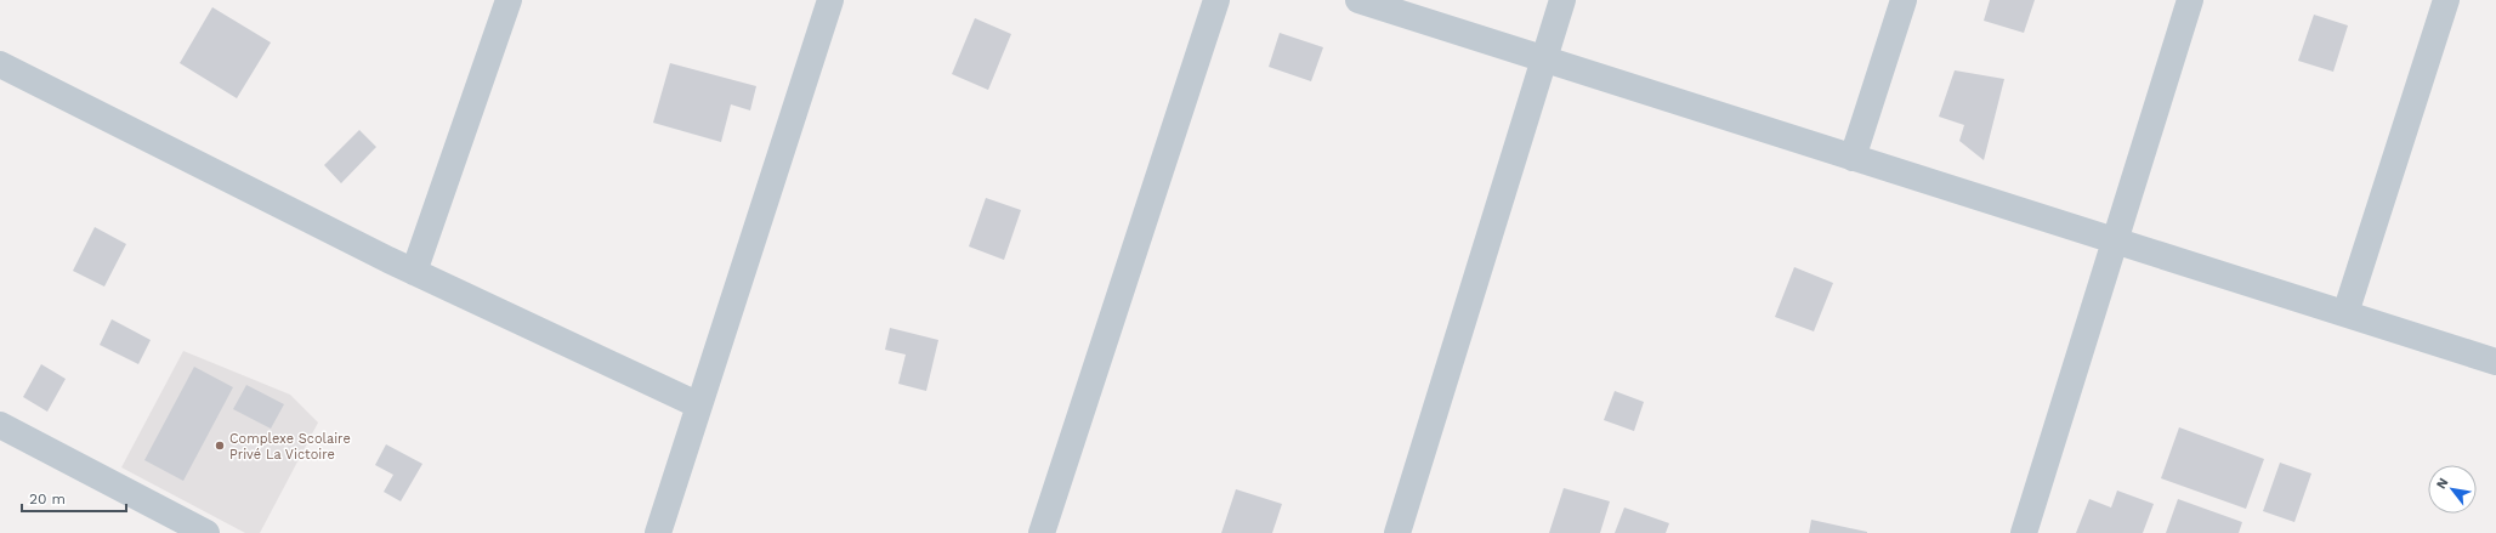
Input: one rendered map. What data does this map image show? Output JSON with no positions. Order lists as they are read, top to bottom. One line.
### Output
{"places":["Complexe Scolaire Privé La Victoire"],"scale_bar":"20 m","north":"top left"}
